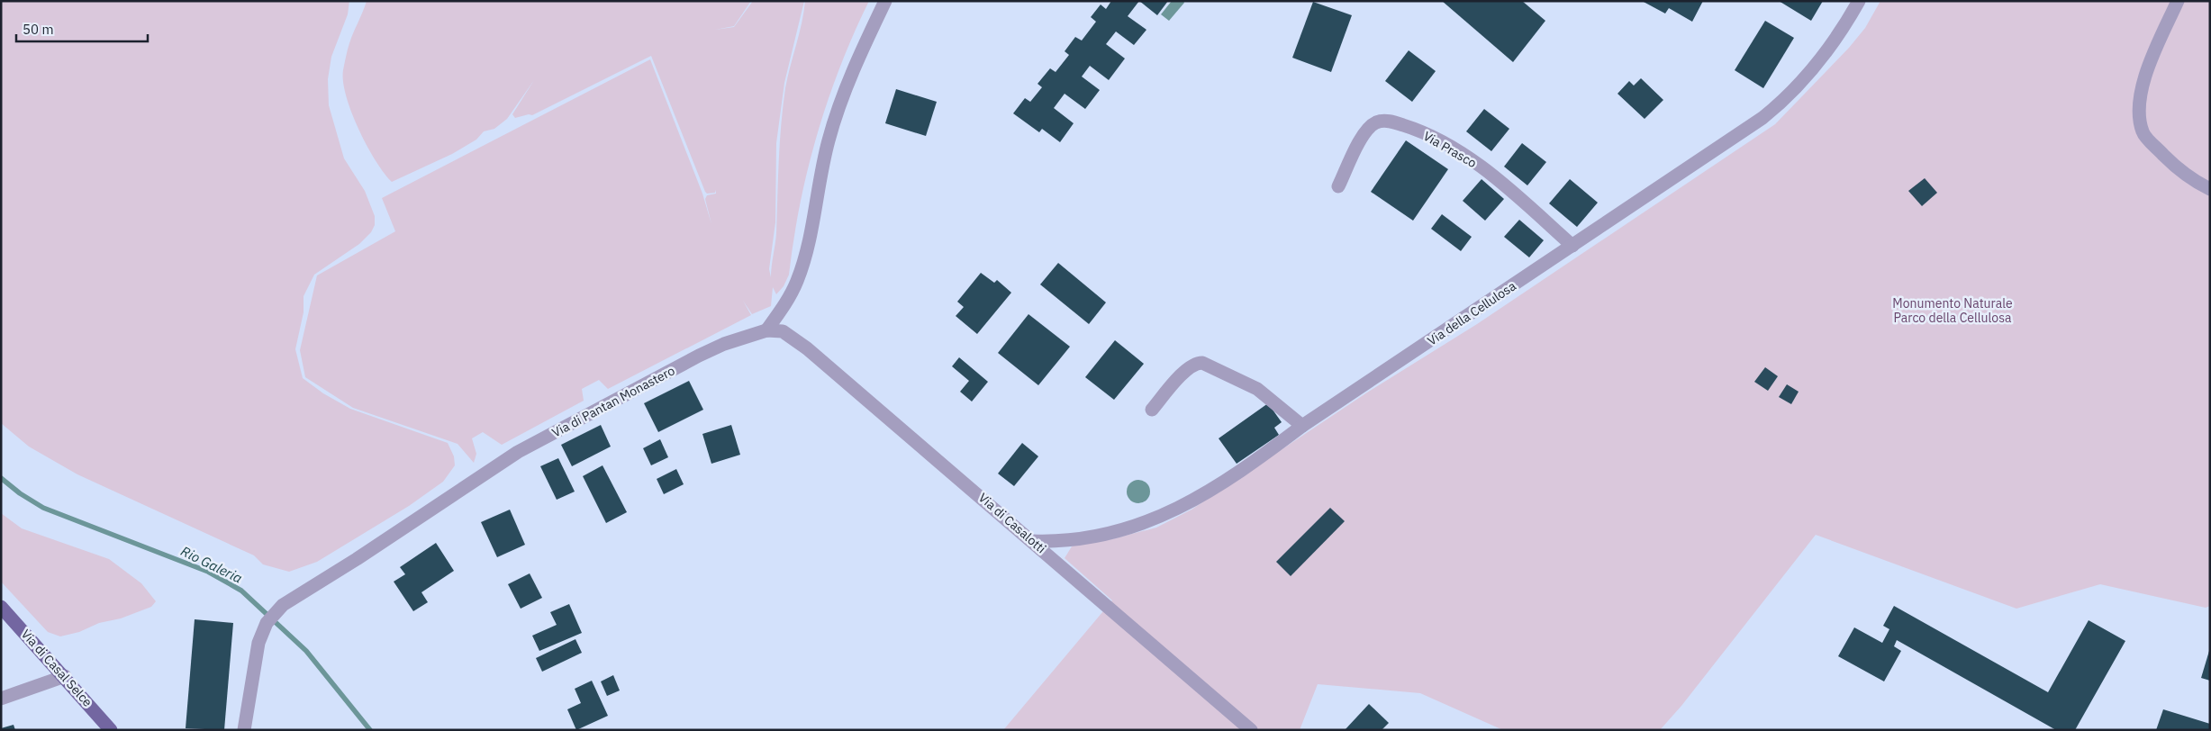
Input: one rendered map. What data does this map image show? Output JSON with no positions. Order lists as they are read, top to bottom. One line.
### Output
{"streets":{"main road":["Via di Casal Selce"],"street":["Via Prasco","Via della Cellulosa","Via di Pantan Monastero","Via di Casalotti"]},"crossings":[["Via Prasco","Via della Cellulosa"],["Via della Cellulosa","Via di Casalotti"],["Via di Pantan Monastero","Via di Casalotti"]],"water":["Rio Galeria"],"parks":["Monumento Naturale Parco della Cellulosa"],"scale_bar":"50 m"}
